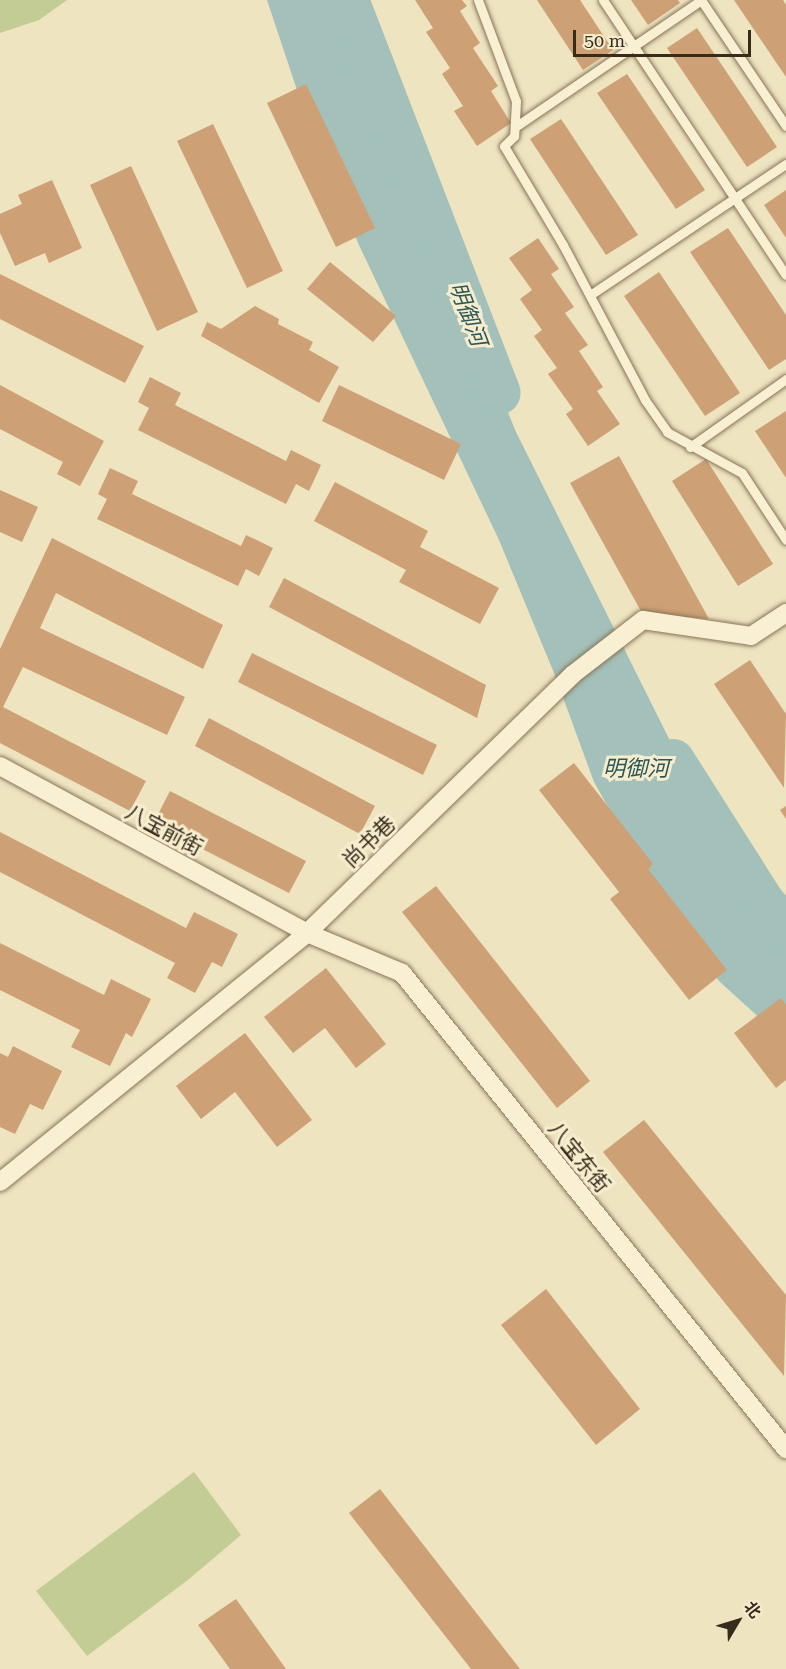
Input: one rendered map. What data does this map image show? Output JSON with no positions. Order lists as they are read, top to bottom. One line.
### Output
{"streets":{"street":["八宝前街","尚书巷","八宝东街"]},"crossings":[["八宝前街","尚书巷"],["八宝前街","八宝东街"],["尚书巷","八宝东街"]],"water":["明御河"],"scale_bar":"50 m","north":"top right"}
